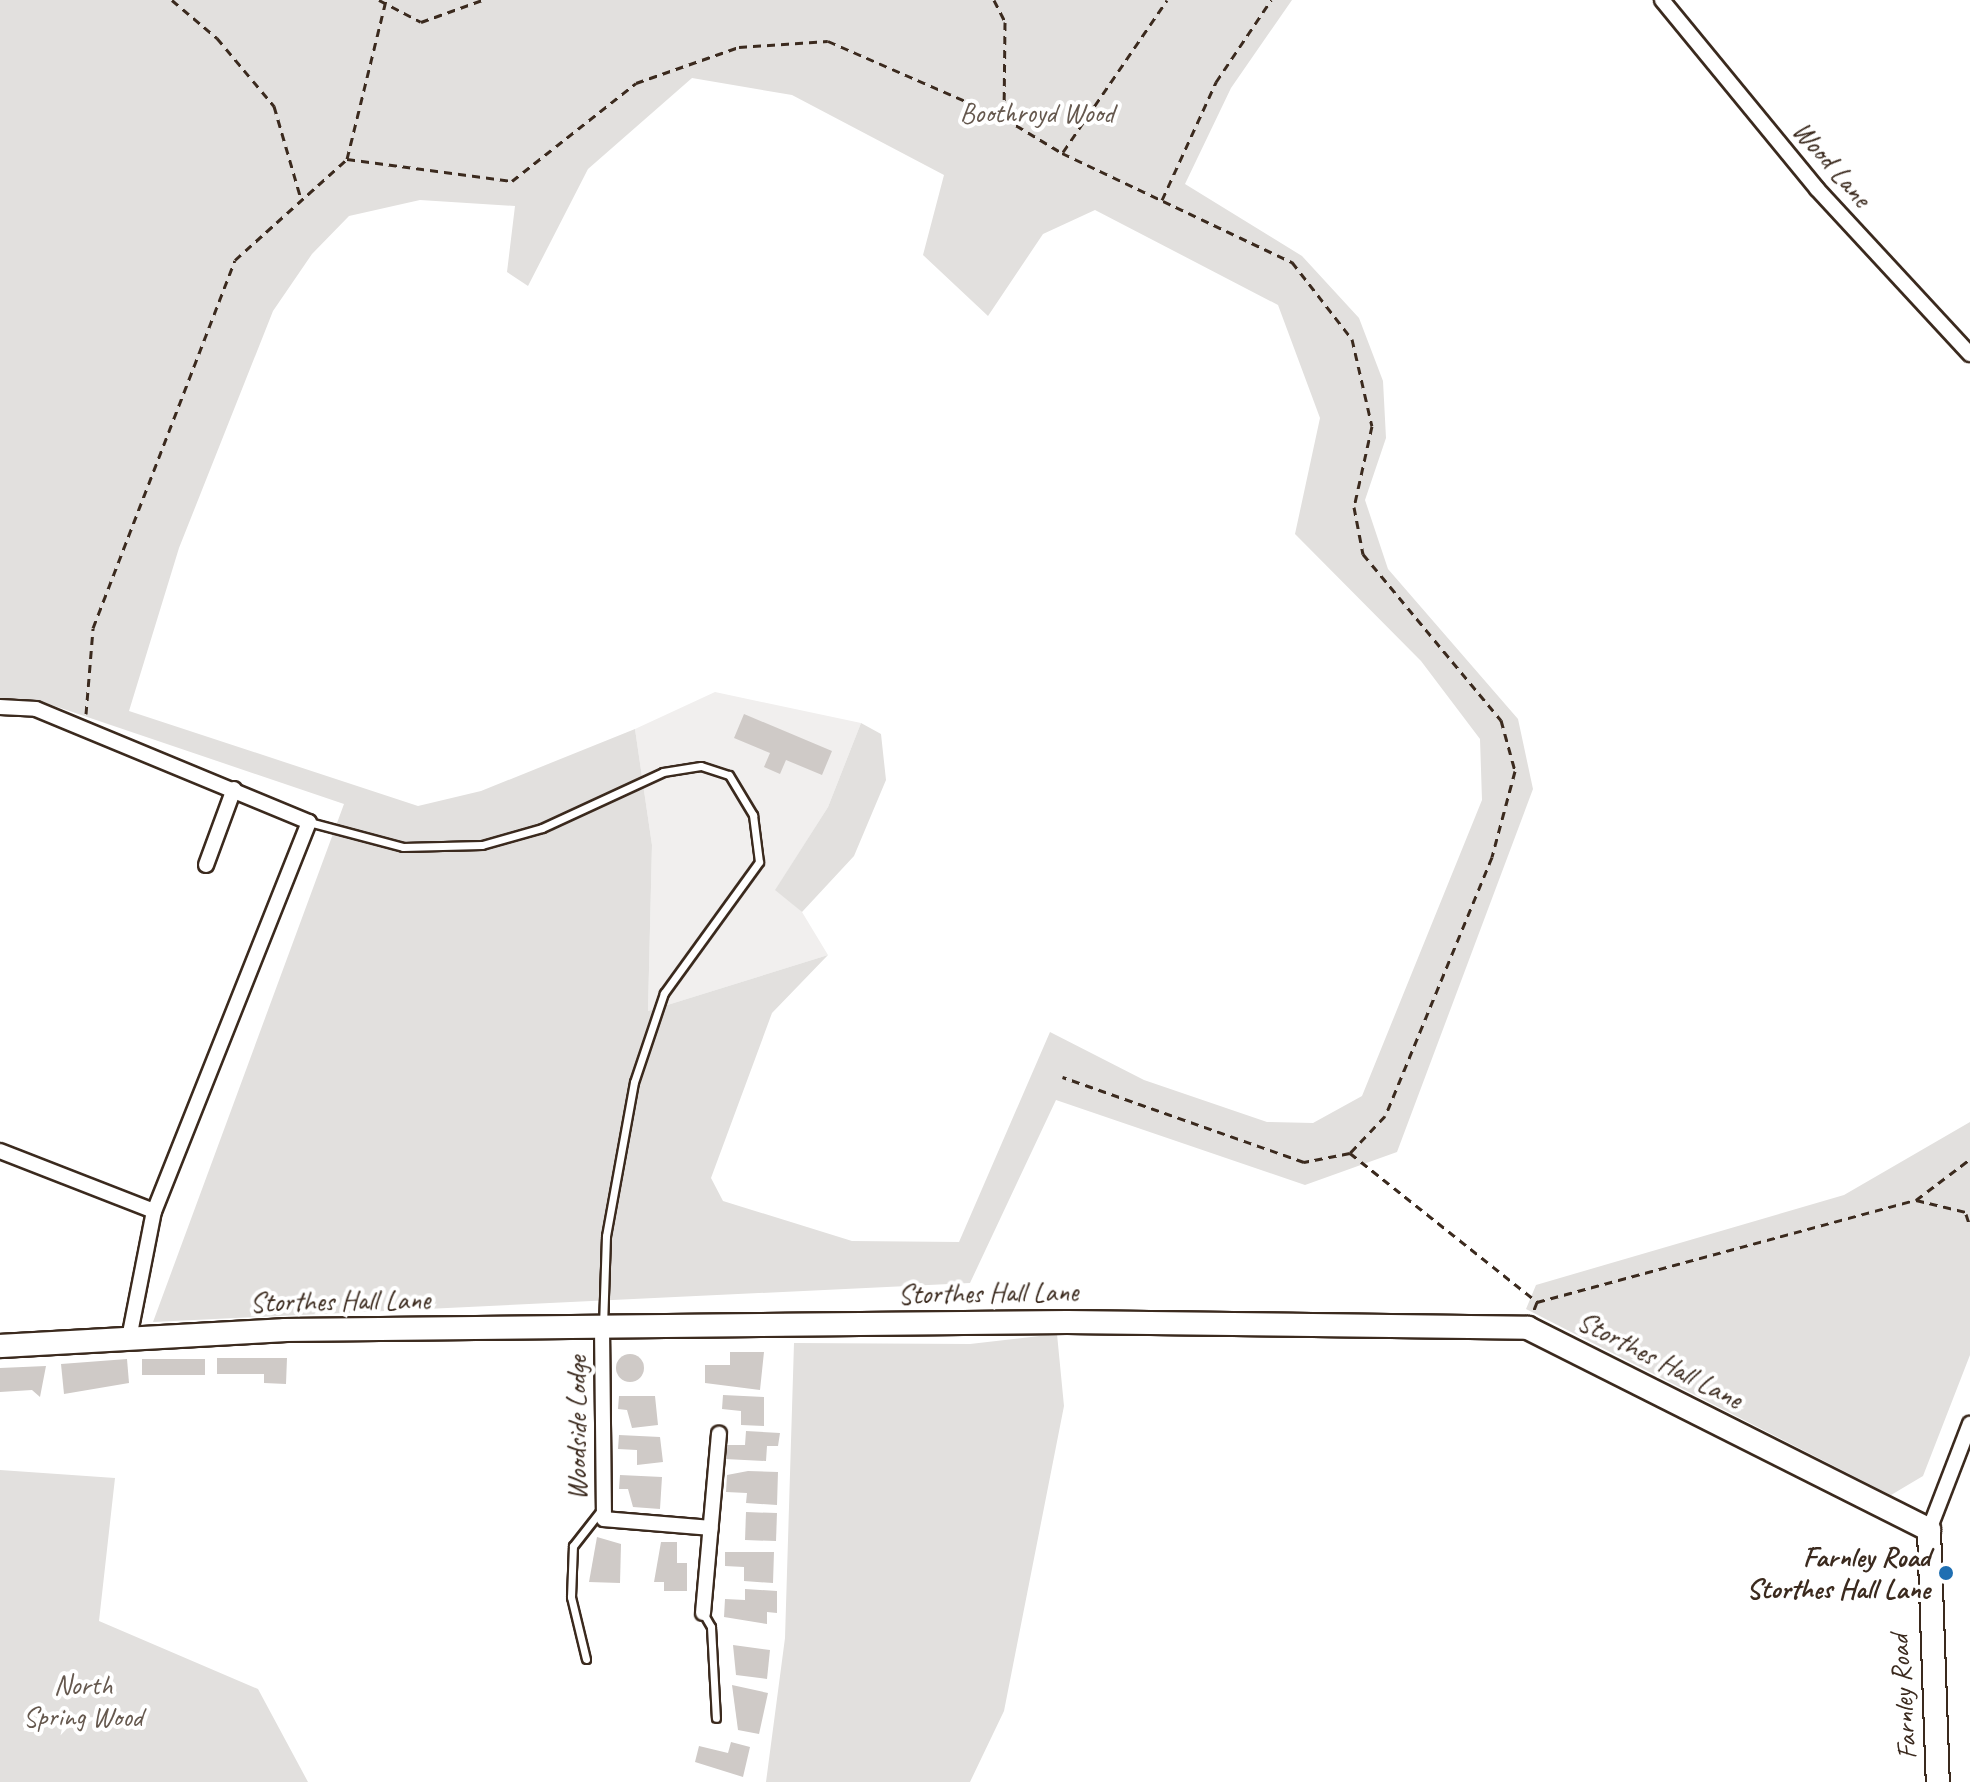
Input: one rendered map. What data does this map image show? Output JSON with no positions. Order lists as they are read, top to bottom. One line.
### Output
{"streets":{"street":["Wood Lane","Storthes Hall Lane","Woodside Lodge","Farnley Road"]},"crossings":[["Storthes Hall Lane","Woodside Lodge"],["Storthes Hall Lane","Farnley Road"]],"parks":["Boothroyd Wood","North Spring Wood"],"places":["Farnley Road Storthes Hall Lane"]}
